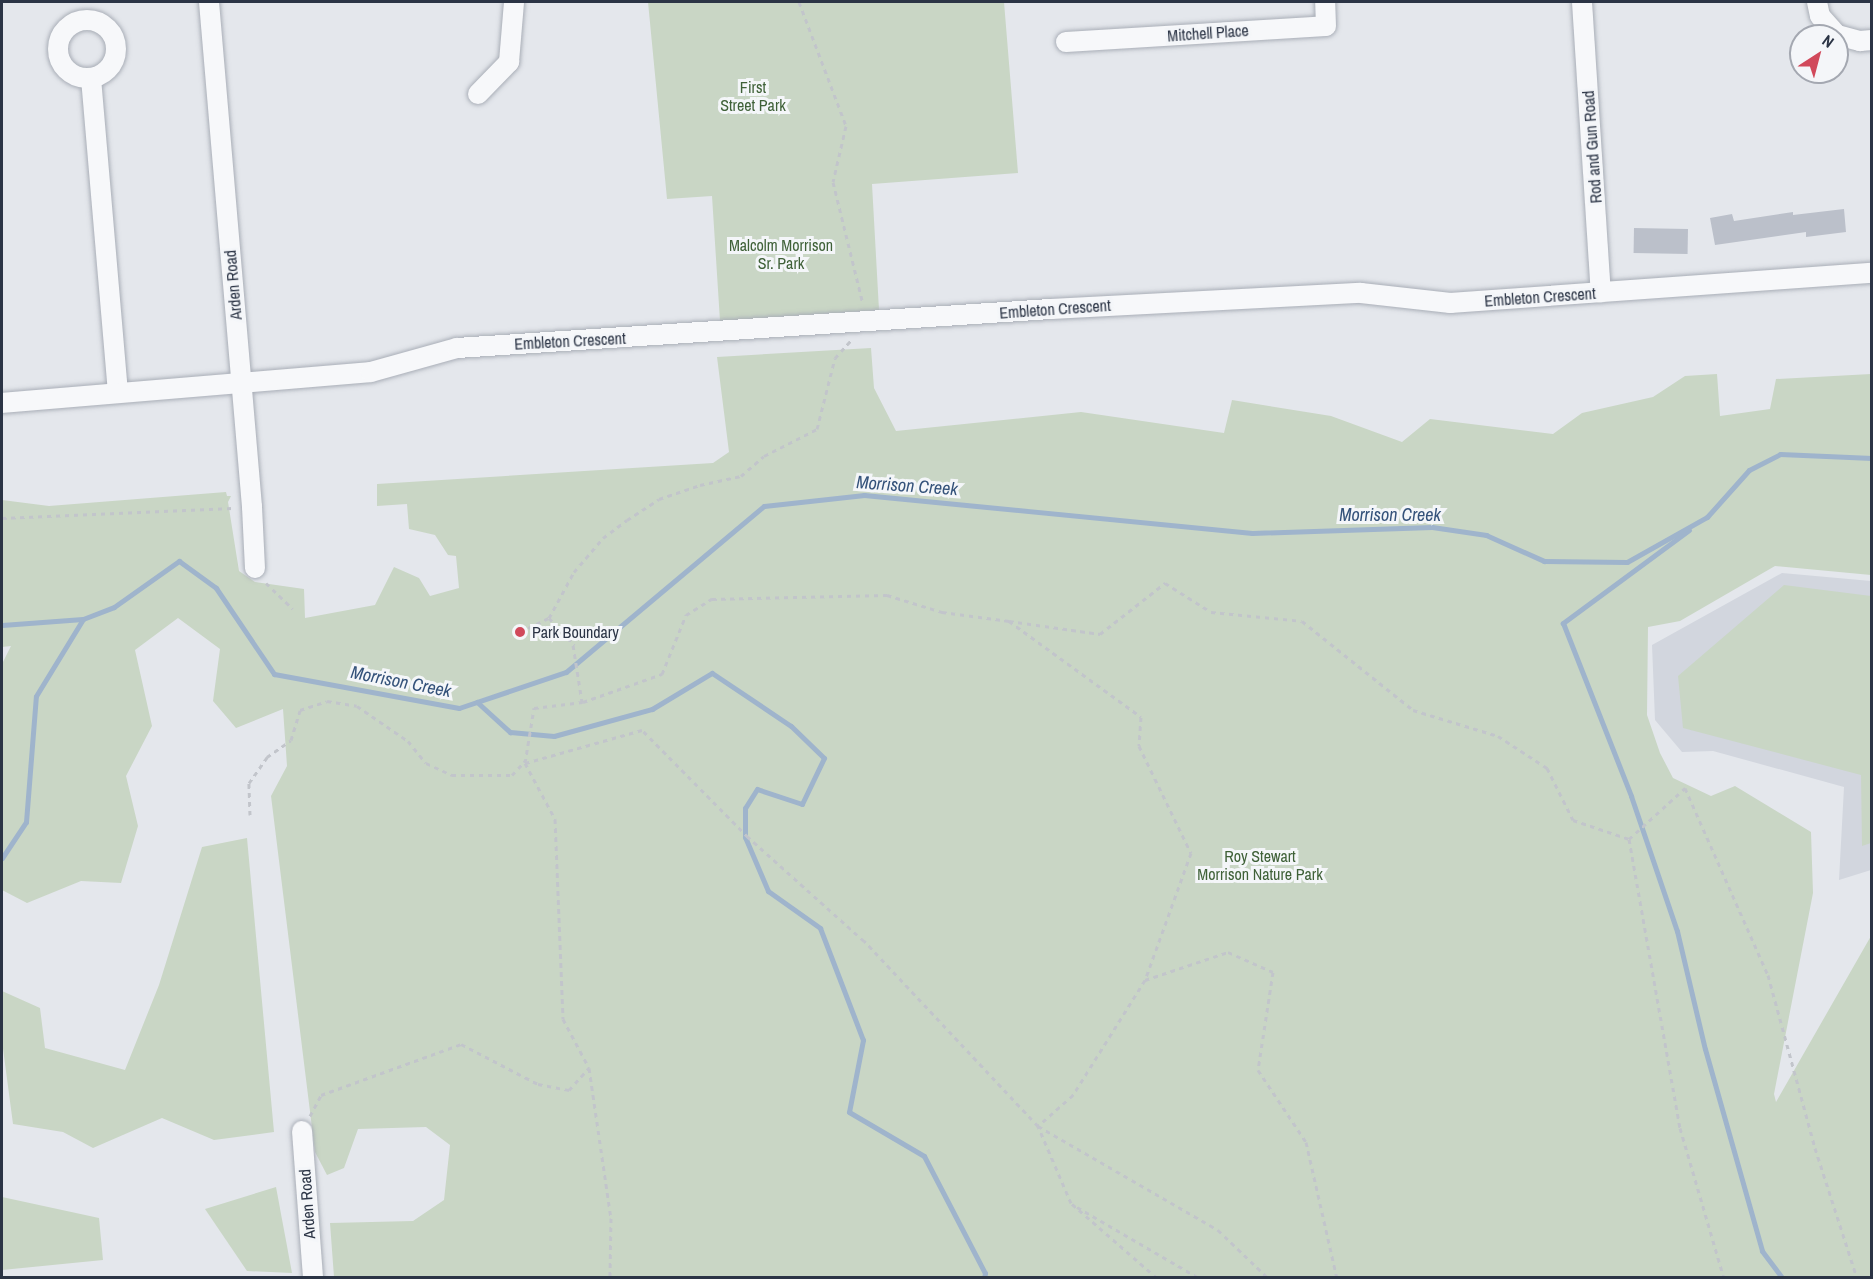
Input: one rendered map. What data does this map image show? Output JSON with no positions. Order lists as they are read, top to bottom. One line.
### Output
{"streets":{"street":["Mitchell Place","Rod and Gun Road","Arden Road","Embleton Crescent"]},"crossings":[["Rod and Gun Road","Embleton Crescent"],["Arden Road","Embleton Crescent"]],"water":["Morrison Creek"],"parks":["First Street Park","Malcolm Morrison Sr. Park","Roy Stewart Morrison Nature Park"],"places":["Park Boundary"],"north":"top right"}
